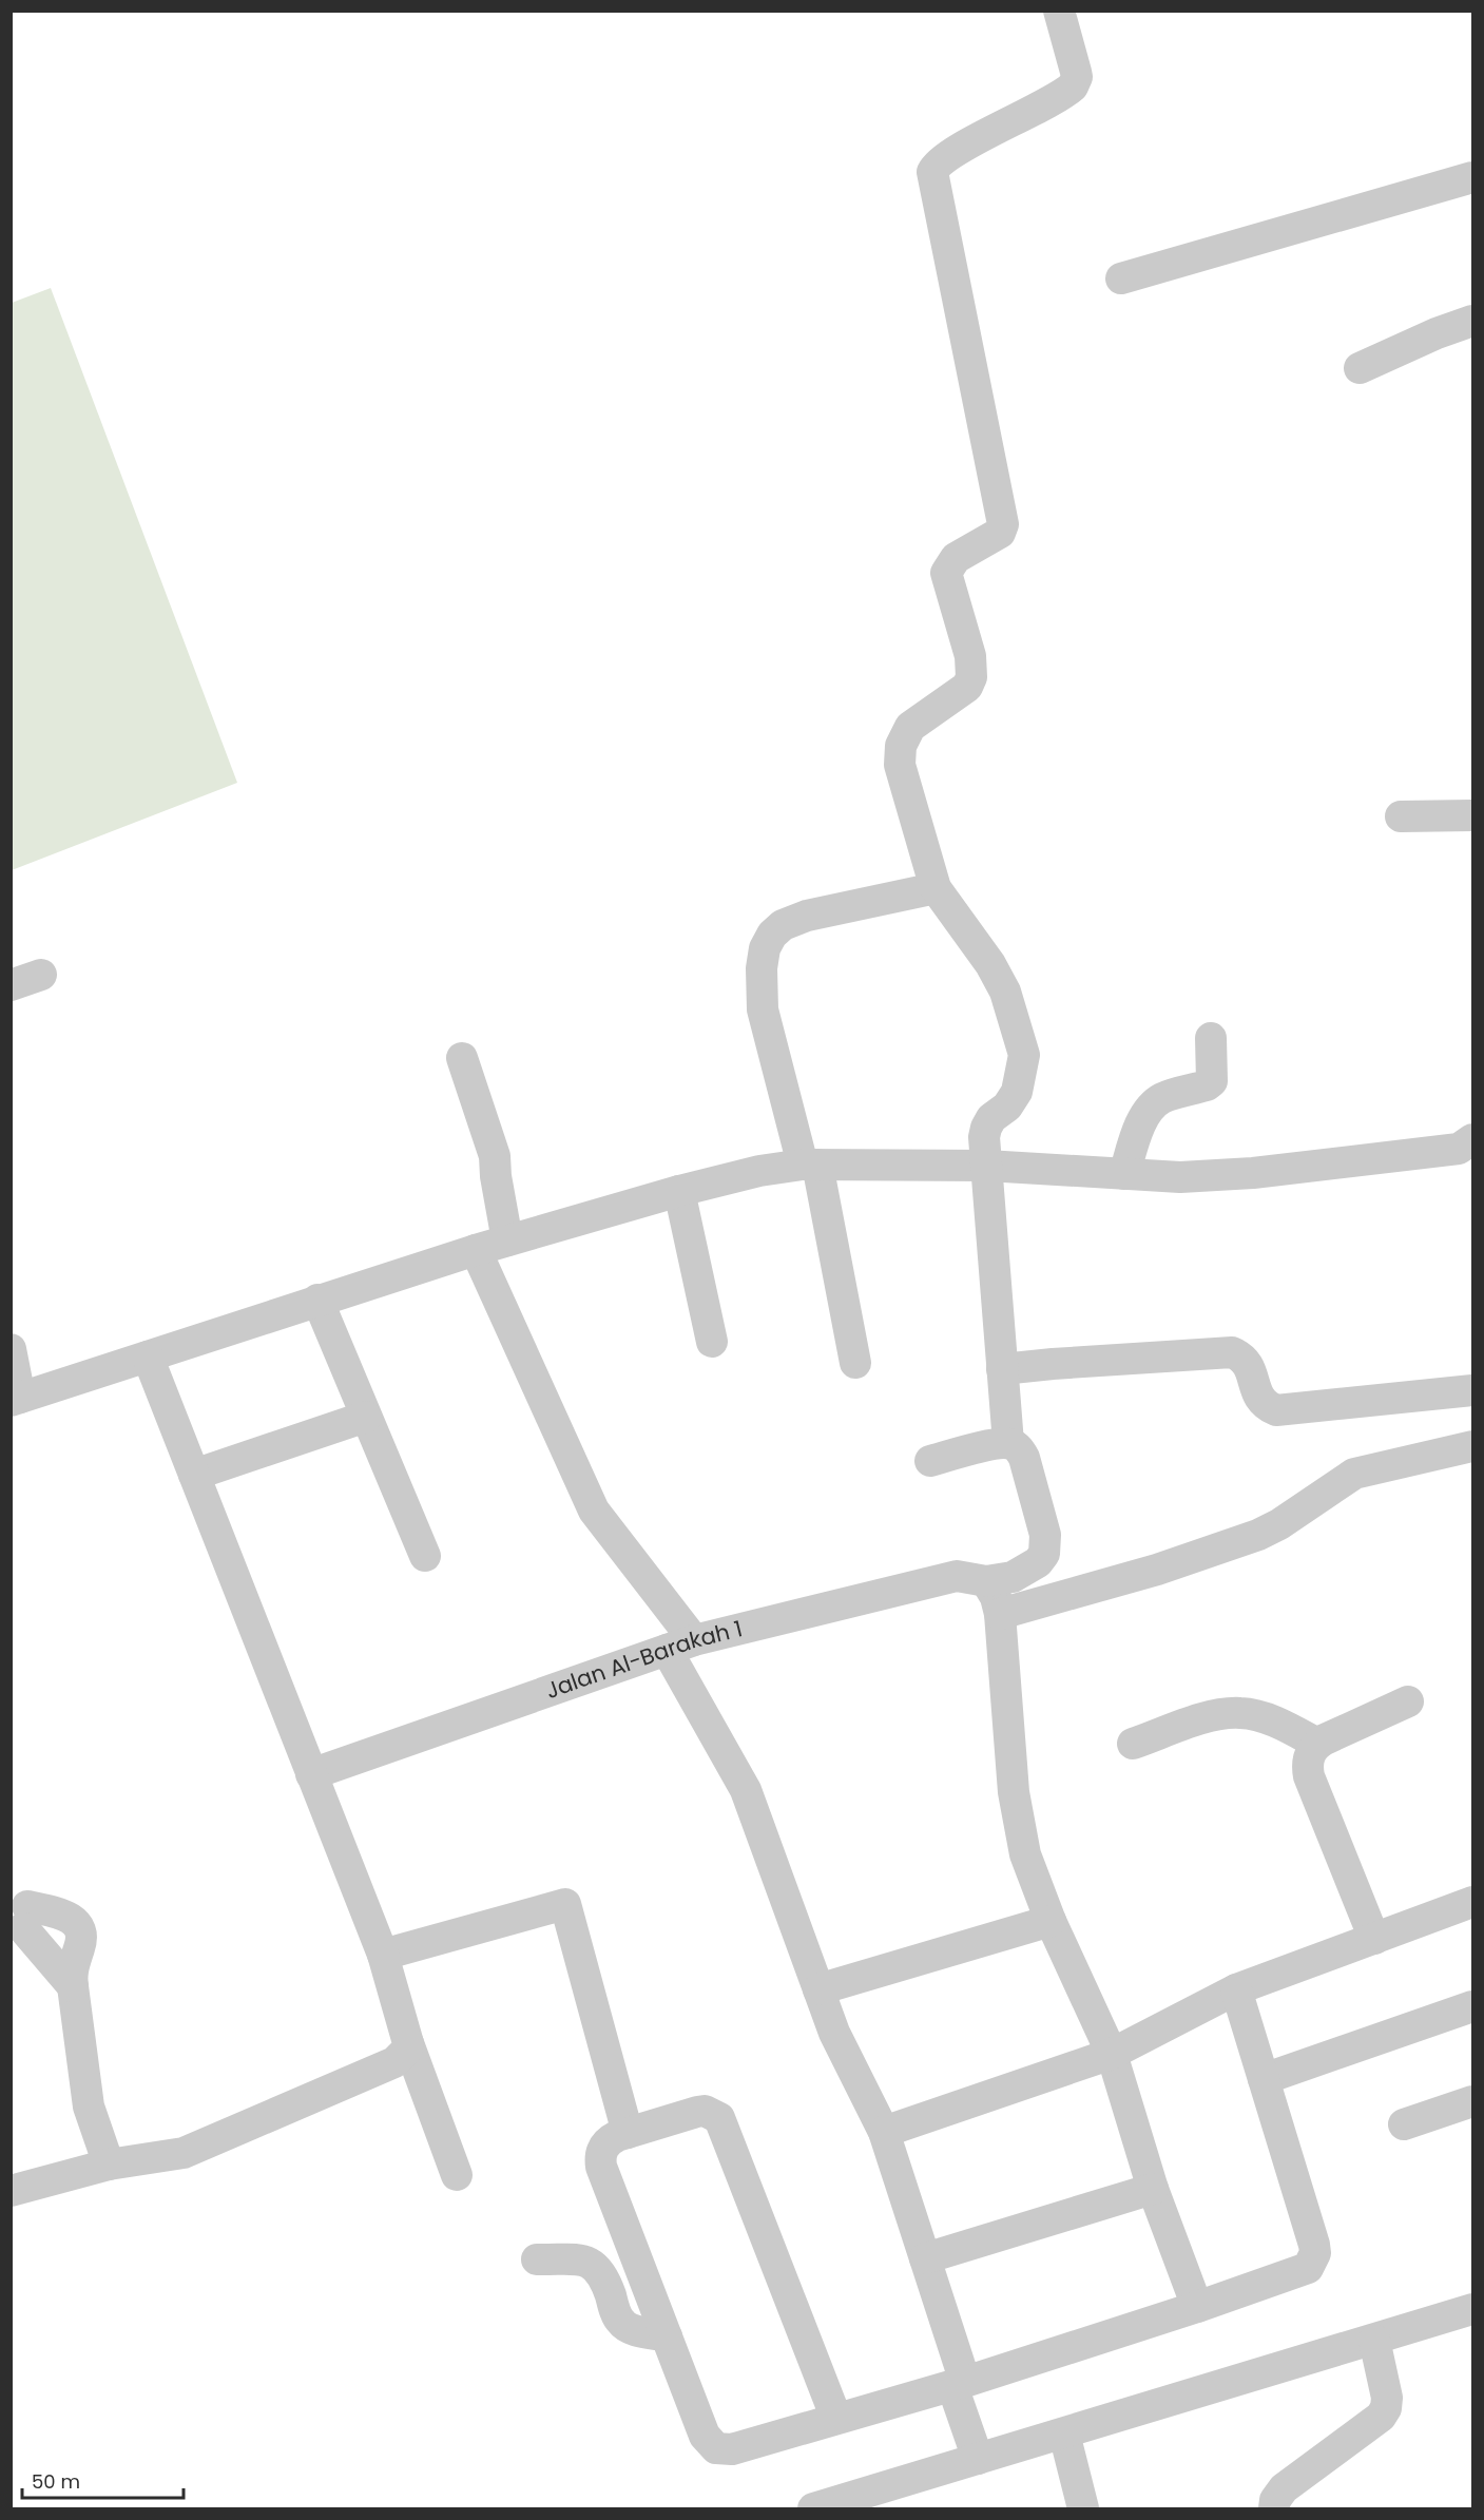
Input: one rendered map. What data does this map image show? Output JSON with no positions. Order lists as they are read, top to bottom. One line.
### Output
{"streets":{"street":["Jalan Al-Barakah 1"]},"scale_bar":"50 m"}
